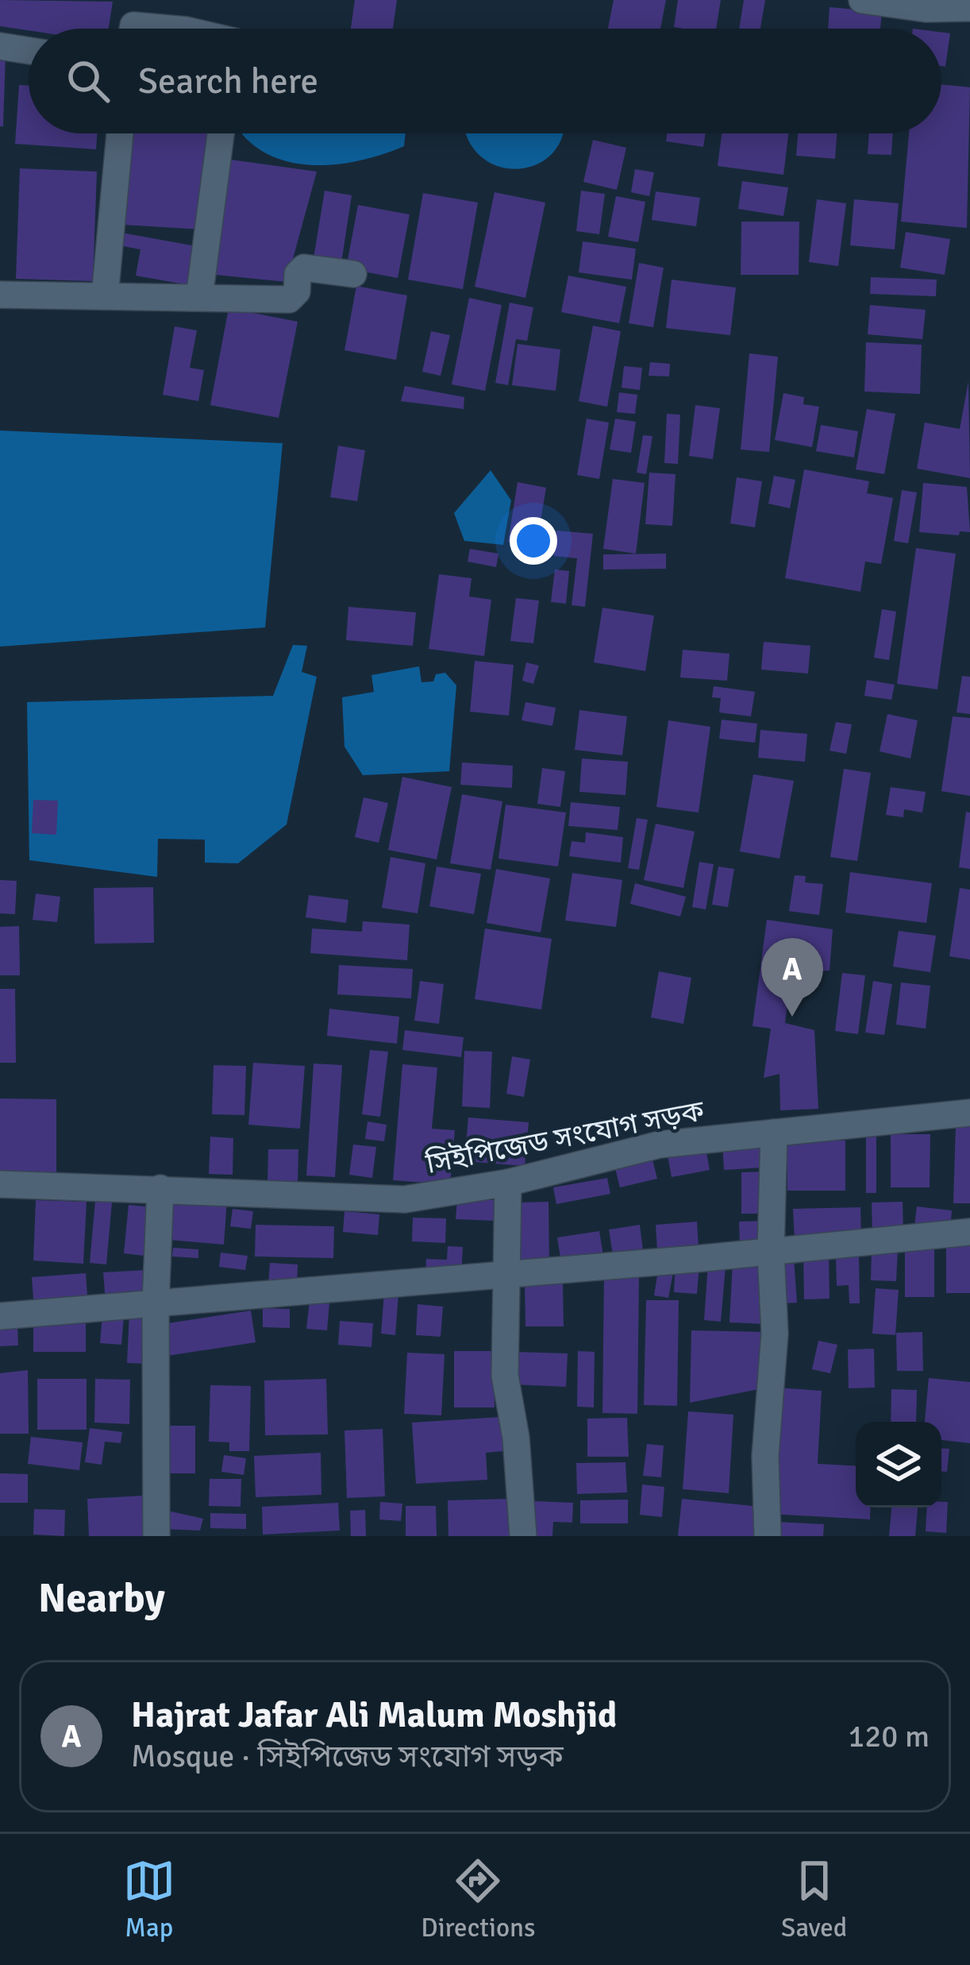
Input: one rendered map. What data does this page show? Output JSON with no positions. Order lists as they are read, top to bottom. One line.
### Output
{"streets":{"street":["সিইপিজেড সংযোগ সড়ক"]},"page":{"search":"Search here","pins":"A","heading":"Nearby","list":[{"mark":"A","name":"Hajrat Jafar Ali Malum Moshjid","note":"Mosque · সিইপিজেড সংযোগ সড়ক","value":"120 m"}],"nav":["Map","Directions","Saved"]}}
